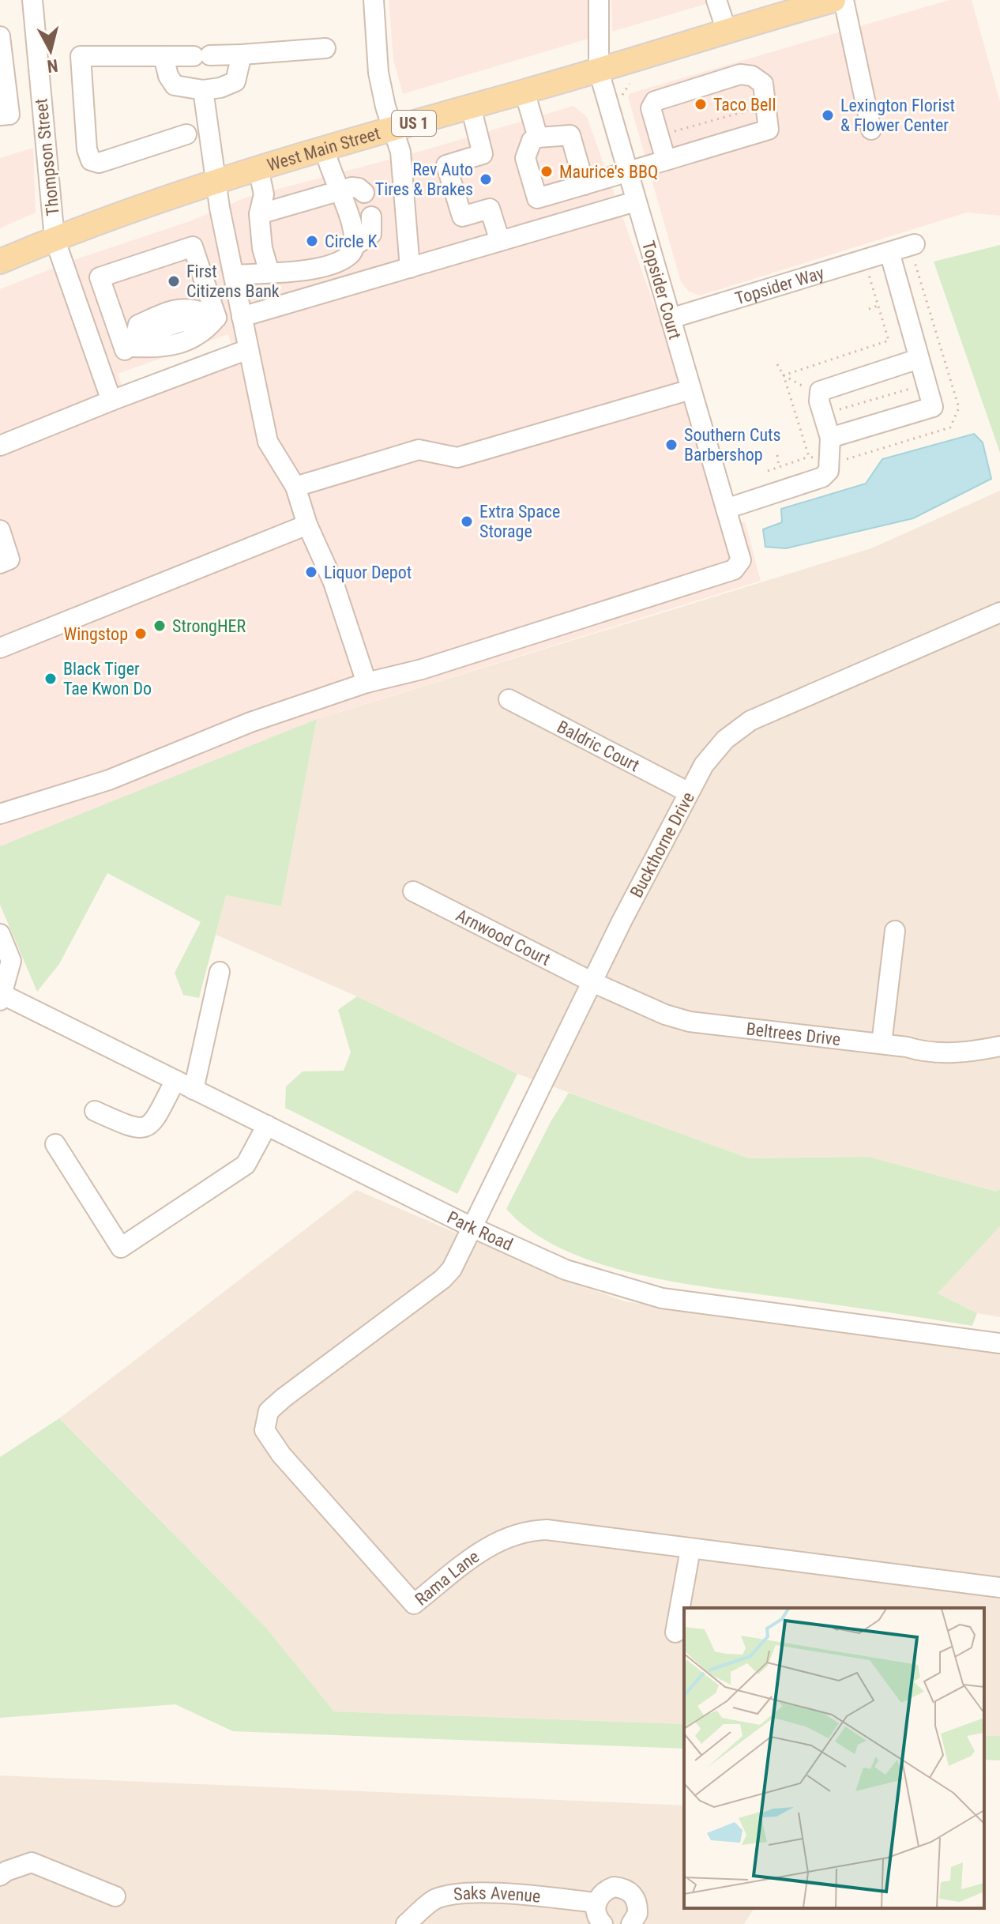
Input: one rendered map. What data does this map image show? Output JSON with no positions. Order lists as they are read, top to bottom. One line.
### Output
{"streets":{"main road":["US 1","West Main Street"],"street":["Thompson Street","Topsider Way","Topsider Court","Baldric Court","Buckthorne Drive","Arnwood Court","Beltrees Drive","Park Road","Rama Lane","Saks Avenue"]},"crossings":[["West Main Street","Thompson Street"],["West Main Street","Topsider Court"],["Topsider Way","Topsider Court"],["Baldric Court","Buckthorne Drive"],["Buckthorne Drive","Arnwood Court"],["Buckthorne Drive","Beltrees Drive"],["Buckthorne Drive","Park Road"],["Buckthorne Drive","Rama Lane"],["Arnwood Court","Beltrees Drive"],["Park Road","Rama Lane"]],"places":["Taco Bell","Lexington Florist & Flower Center","Maurice's BBQ","Rev Auto Tires & Brakes","Circle K","First Citizens Bank","Southern Cuts Barbershop","Extra Space Storage","Liquor Depot","StrongHER","Wingstop","Black Tiger Tae Kwon Do"],"north":"bottom"}
